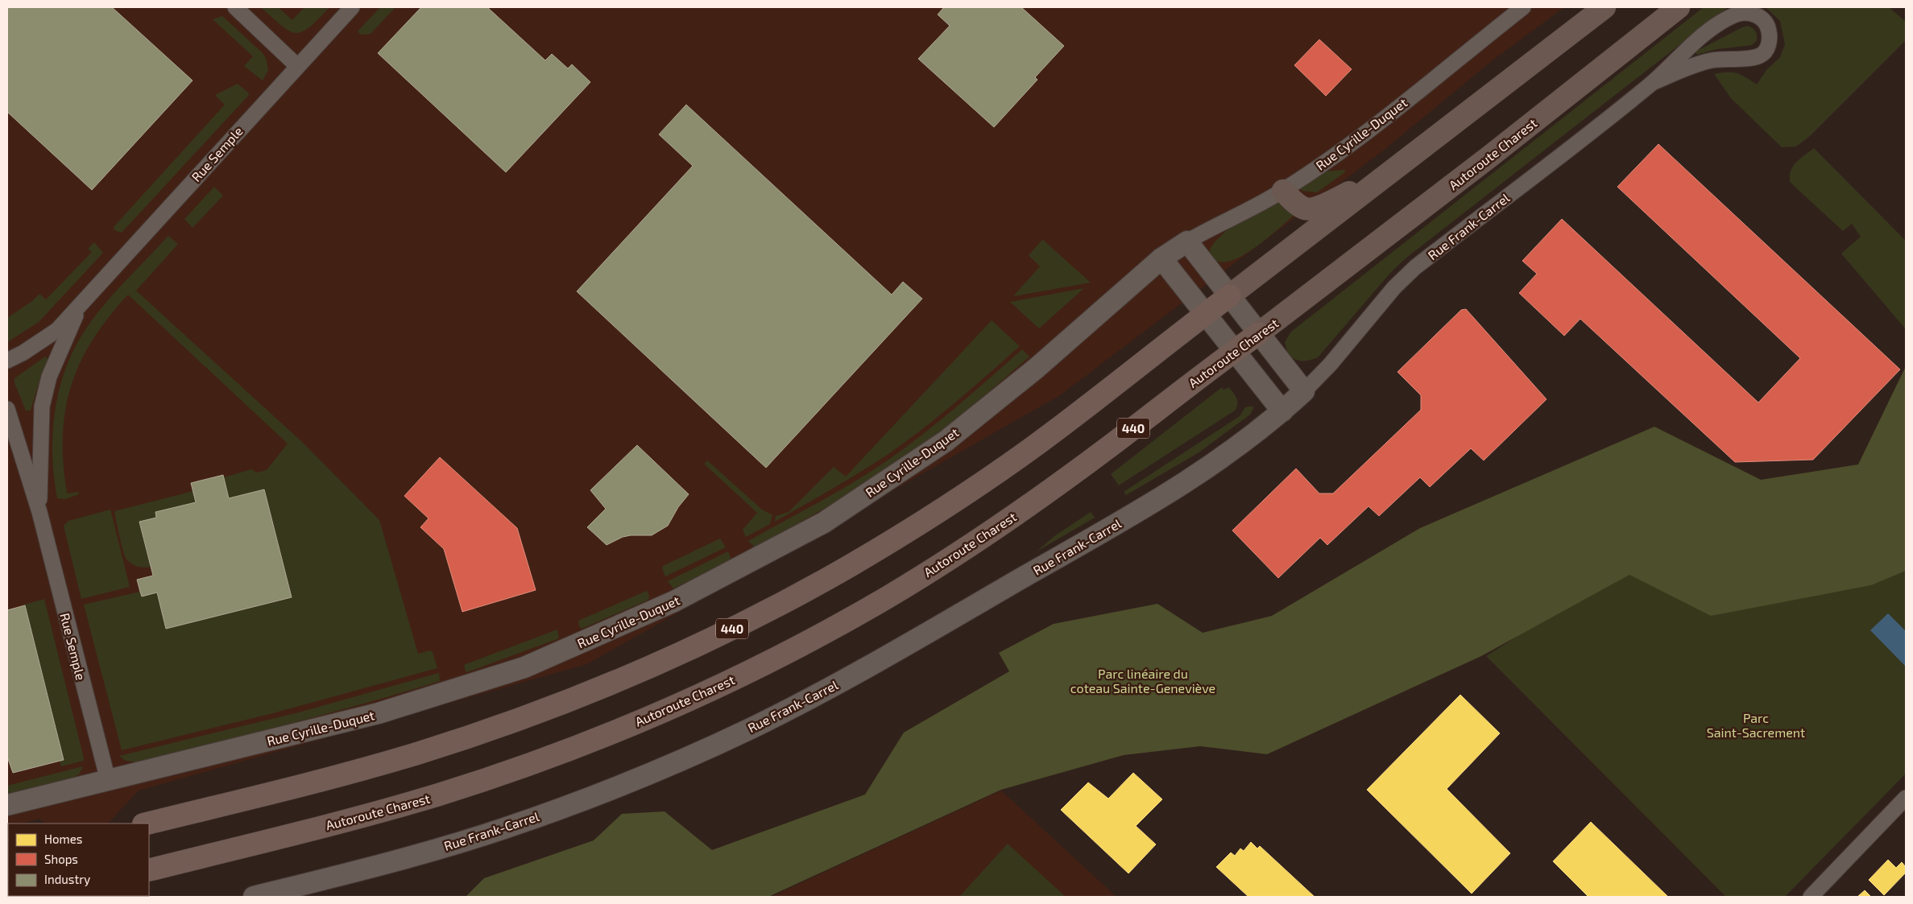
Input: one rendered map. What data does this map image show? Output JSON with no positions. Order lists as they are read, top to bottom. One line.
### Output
{"streets":{"highway":["Autoroute Charest","440"],"street":["Rue Cyrille-Duquet","Rue Semple","Rue Frank-Carrel"]},"crossings":[["Rue Cyrille-Duquet","Rue Semple"]],"parks":["Parc linéaire du coteau Sainte-Geneviève","Parc Saint-Sacrement"],"legend":["Homes","Shops","Industry"]}
